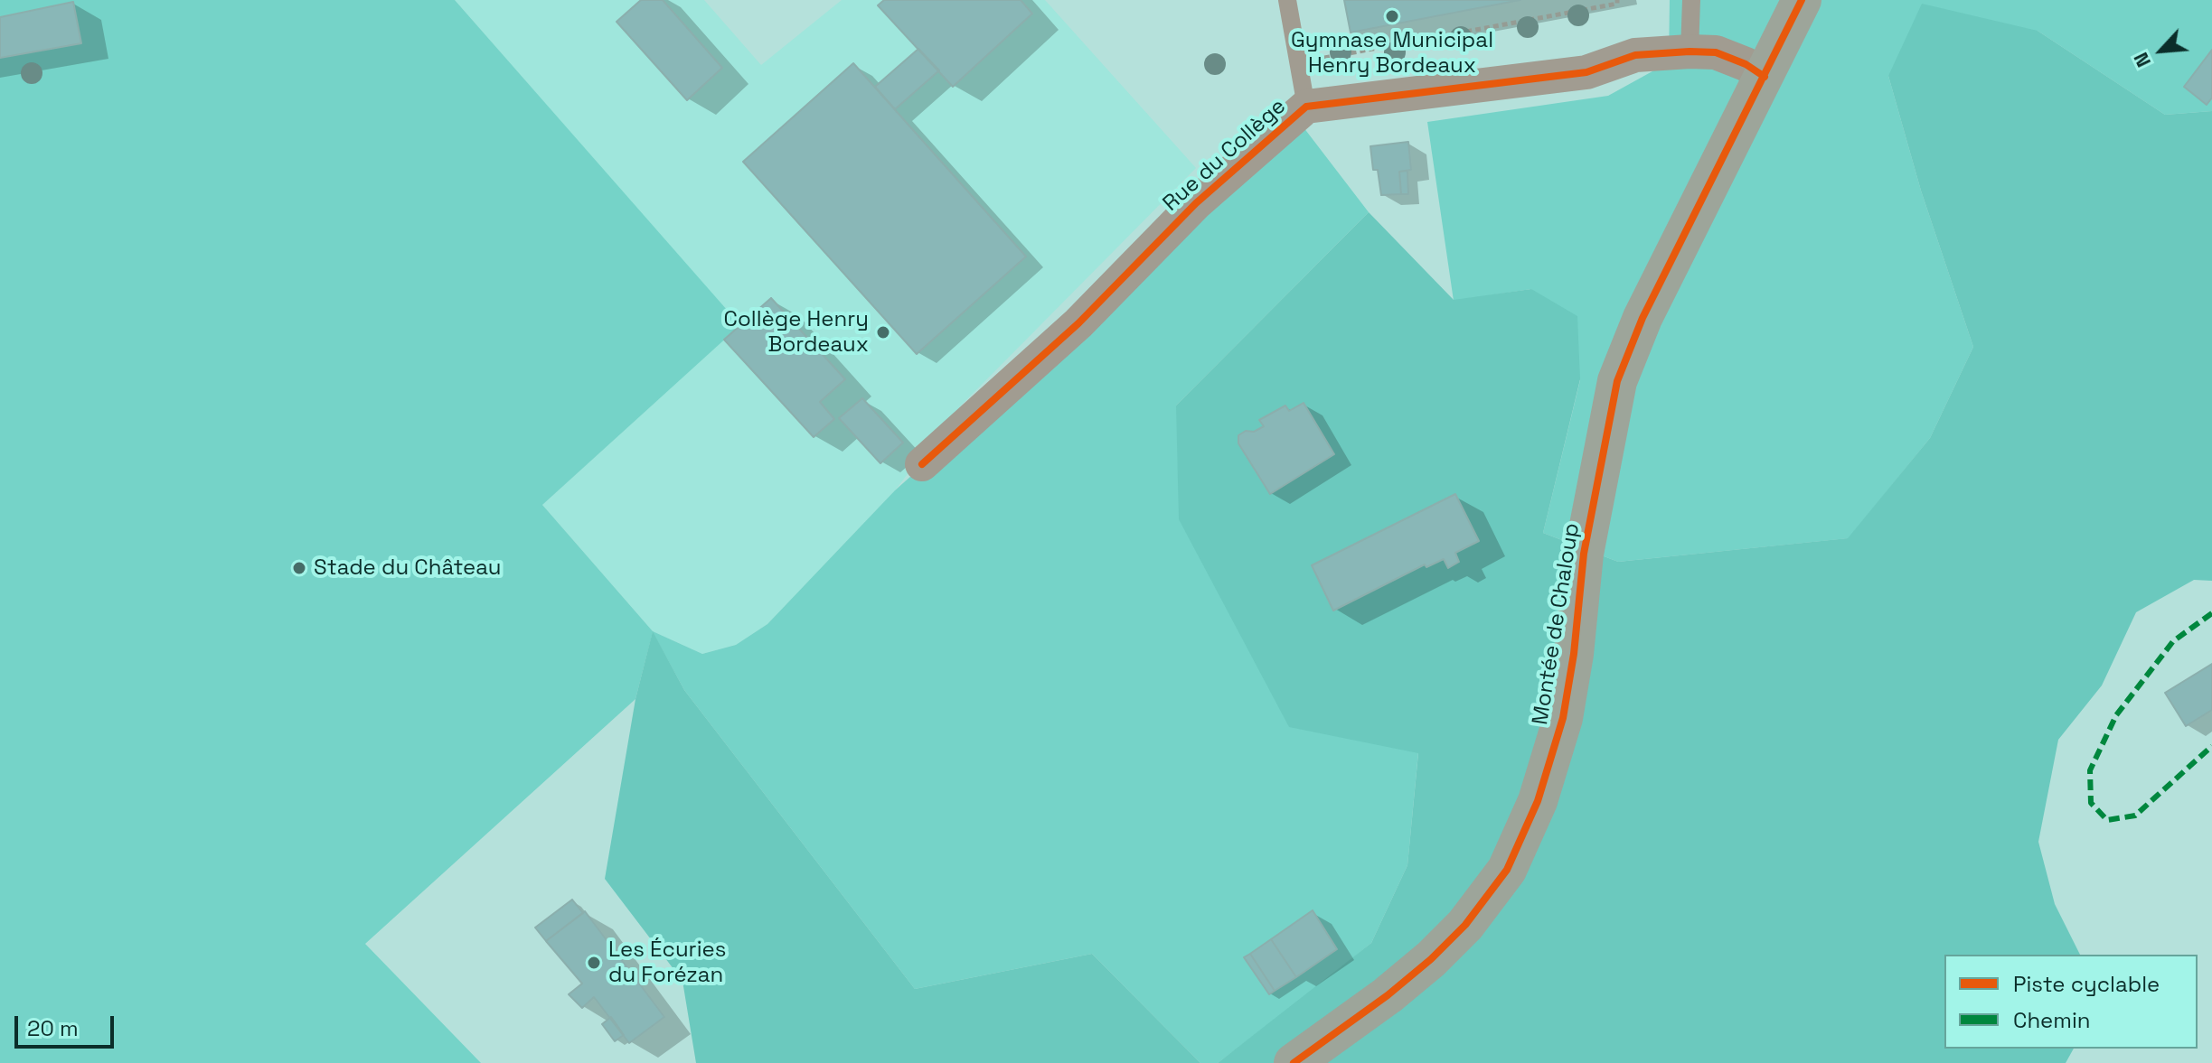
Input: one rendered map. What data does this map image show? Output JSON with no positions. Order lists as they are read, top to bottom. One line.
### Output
{"streets":{"main road":["Montée de Chaloup"],"street":["Rue du Collège"]},"crossings":[["Rue du Collège","Montée de Chaloup"]],"places":["Gymnase Municipal Henry Bordeaux","Collège Henry Bordeaux","Stade du Château","Les Écuries du Forézan"],"legend":["Piste cyclable","Chemin"],"scale_bar":"20 m","north":"bottom left"}
